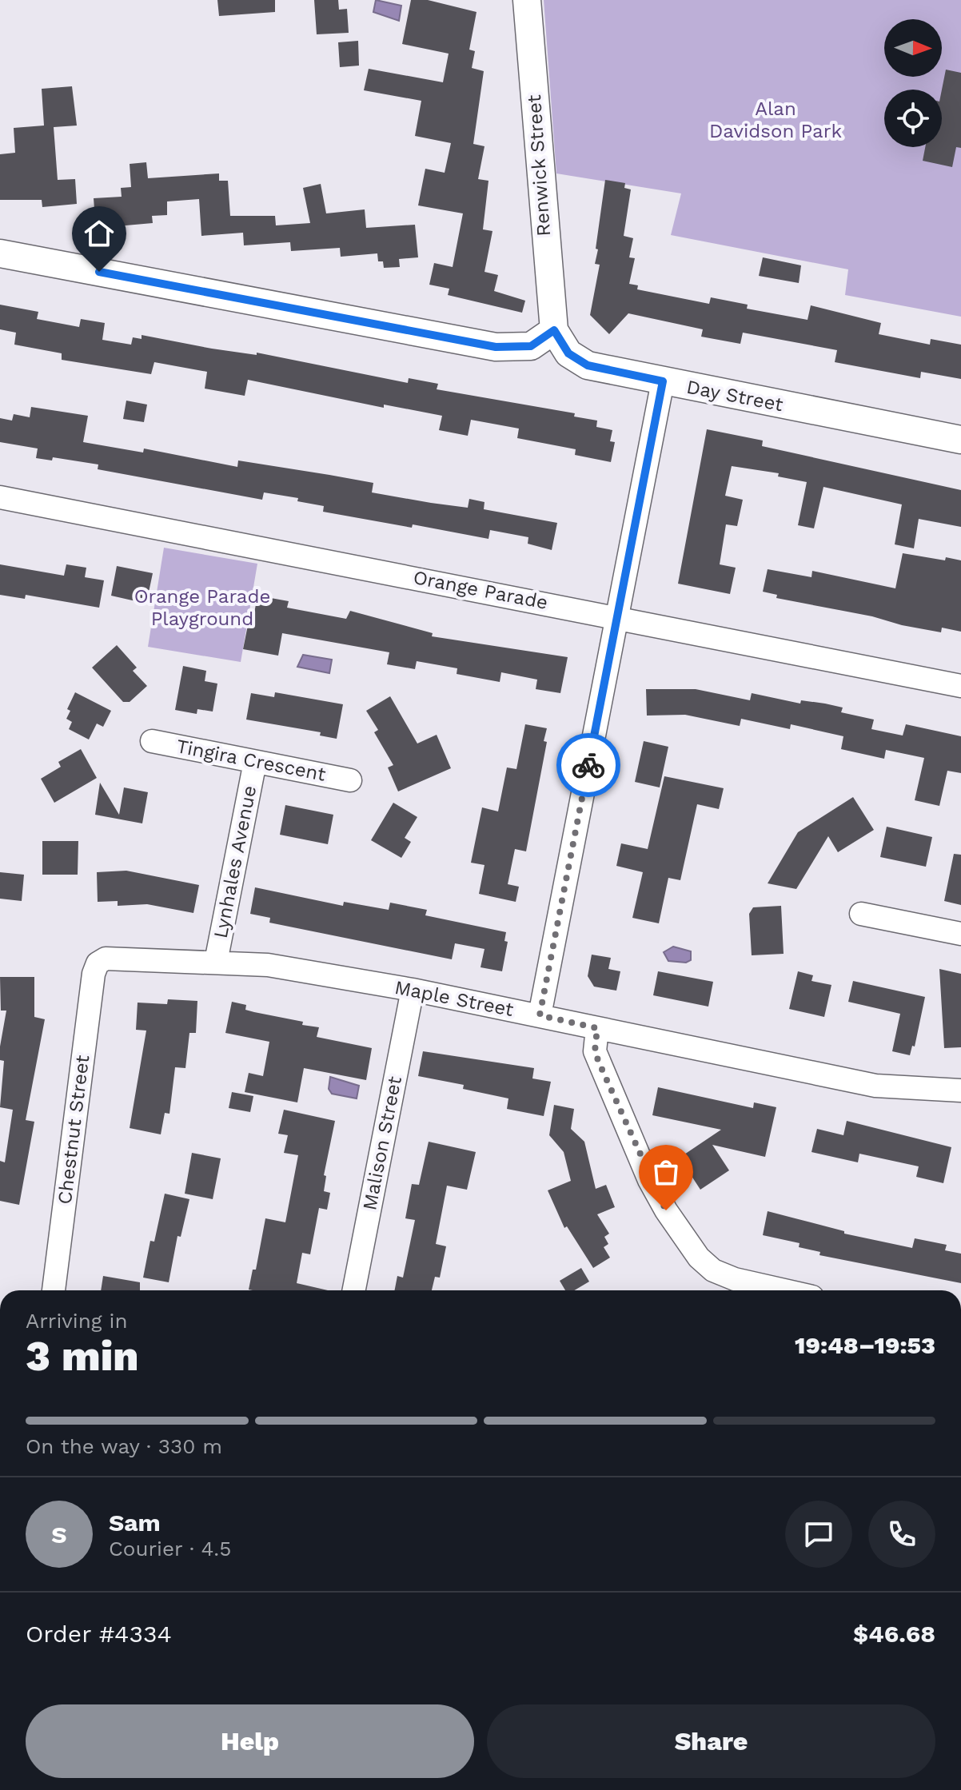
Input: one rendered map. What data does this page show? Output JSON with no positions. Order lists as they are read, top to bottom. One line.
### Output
{"streets":{"street":["Renwick Street","Day Street","Orange Parade","Tingira Crescent","Lynhales Avenue","Maple Street","Chestnut Street","Malison Street"]},"crossings":[["Renwick Street","Day Street"],["Tingira Crescent","Lynhales Avenue"],["Lynhales Avenue","Maple Street"],["Maple Street","Chestnut Street"],["Maple Street","Malison Street"]],"parks":["Alan Davidson Park","Orange Parade Playground"],"north":"right","page":{"heading":["3 min","Arriving in","19:48–19:53"],"panel":["Sam","Courier · 4.5","Order #4334","$46.68"],"bar":"On the way · 330 m","round":"S","buttons":["Help","Share"]}}
